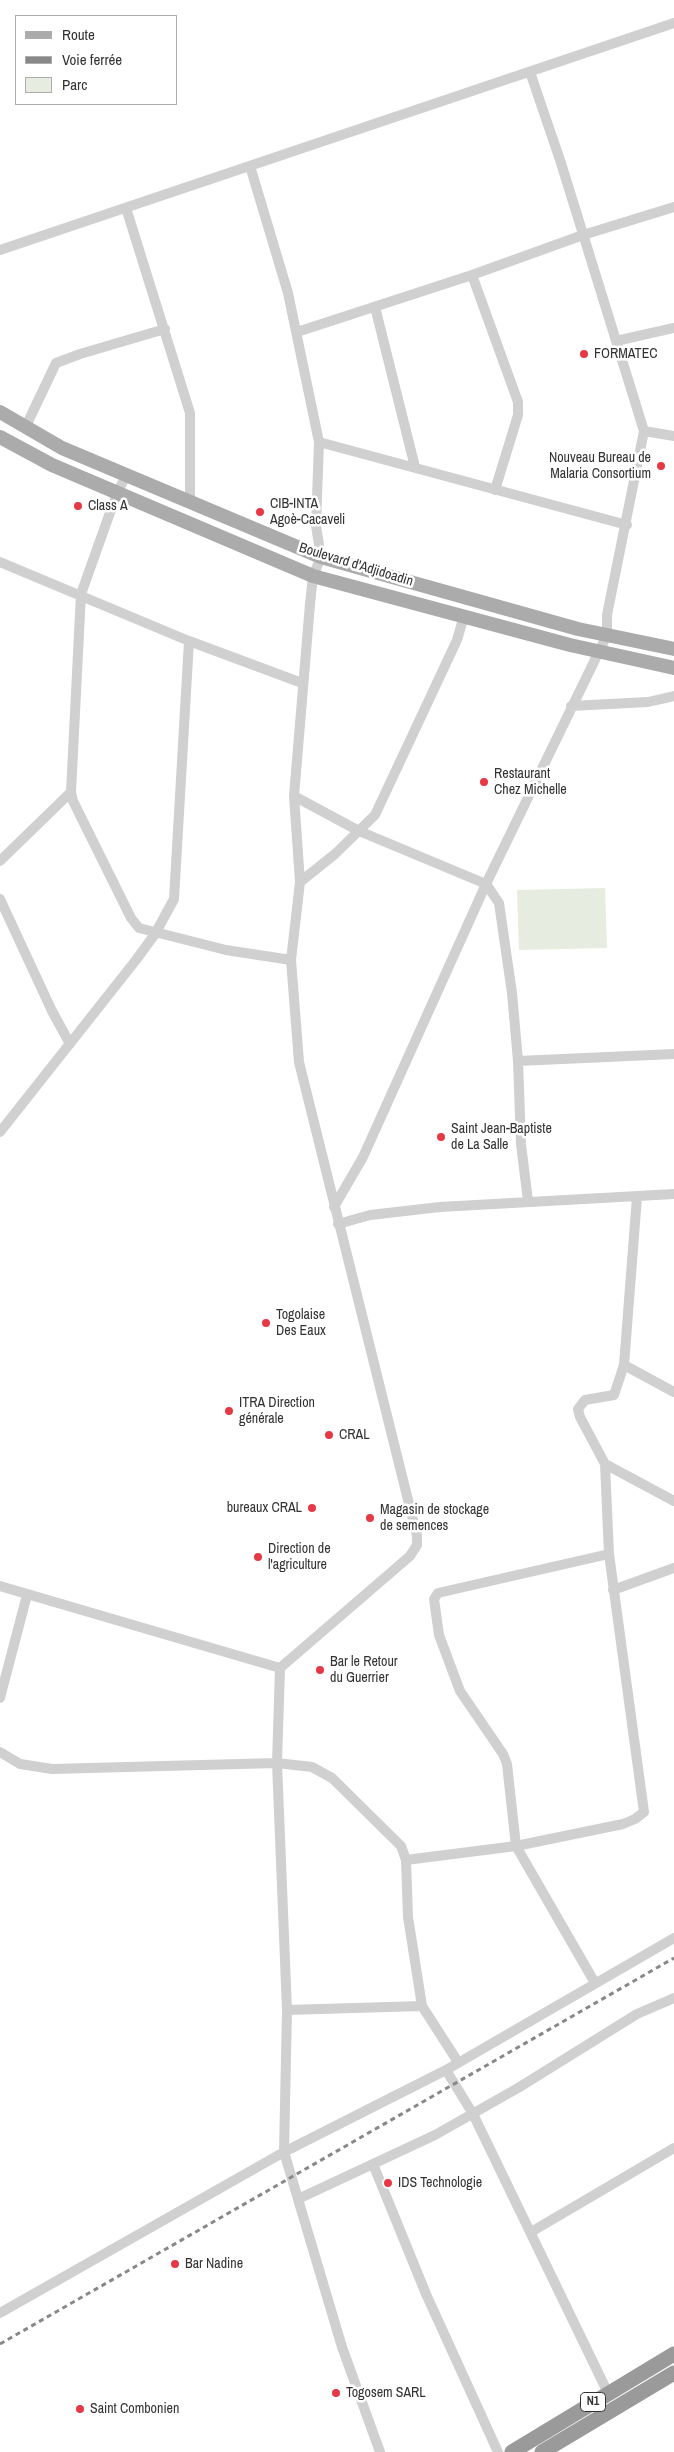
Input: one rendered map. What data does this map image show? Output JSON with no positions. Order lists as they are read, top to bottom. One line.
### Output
{"streets":{"highway":["N1"],"main road":["Boulevard d'Adjidoadin"]},"places":["FORMATEC","Nouveau Bureau de Malaria Consortium","Class A","CIB-INTA Agoè-Cacaveli","Restaurant Chez Michelle","Saint Jean-Baptiste de La Salle","Togolaise Des Eaux","ITRA Direction générale","CRAL","bureaux CRAL","Magasin de stockage de semences","Direction de l'agriculture","Bar le Retour du Guerrier","IDS Technologie","Bar Nadine","Togosem SARL","Saint Combonien"],"legend":["Route","Voie ferrée","Parc"]}
